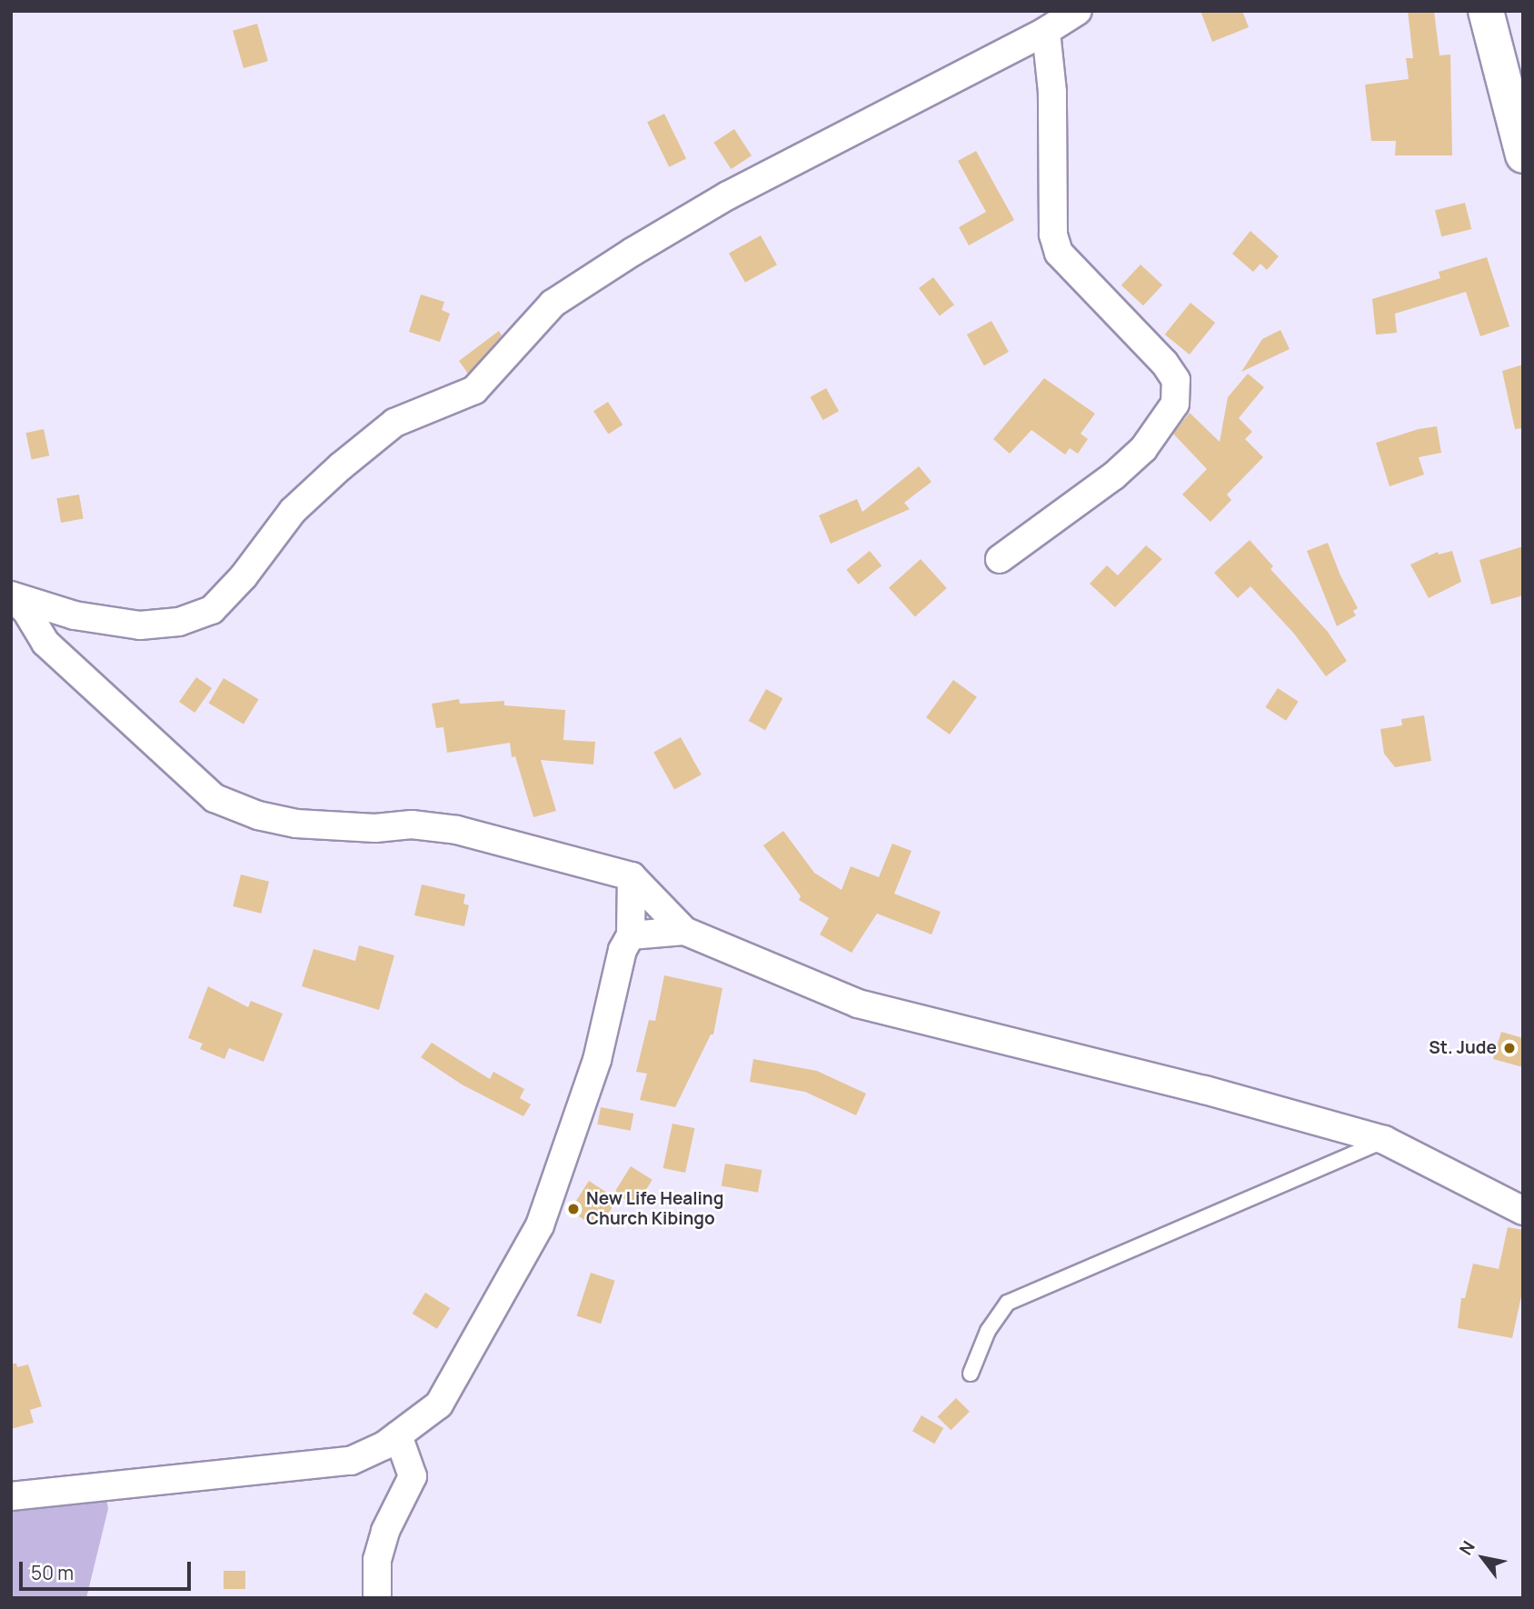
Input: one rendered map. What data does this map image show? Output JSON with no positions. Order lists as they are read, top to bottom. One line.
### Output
{"places":["St. Jude","New Life Healing Church Kibingo"],"scale_bar":"50 m","north":"top left"}
